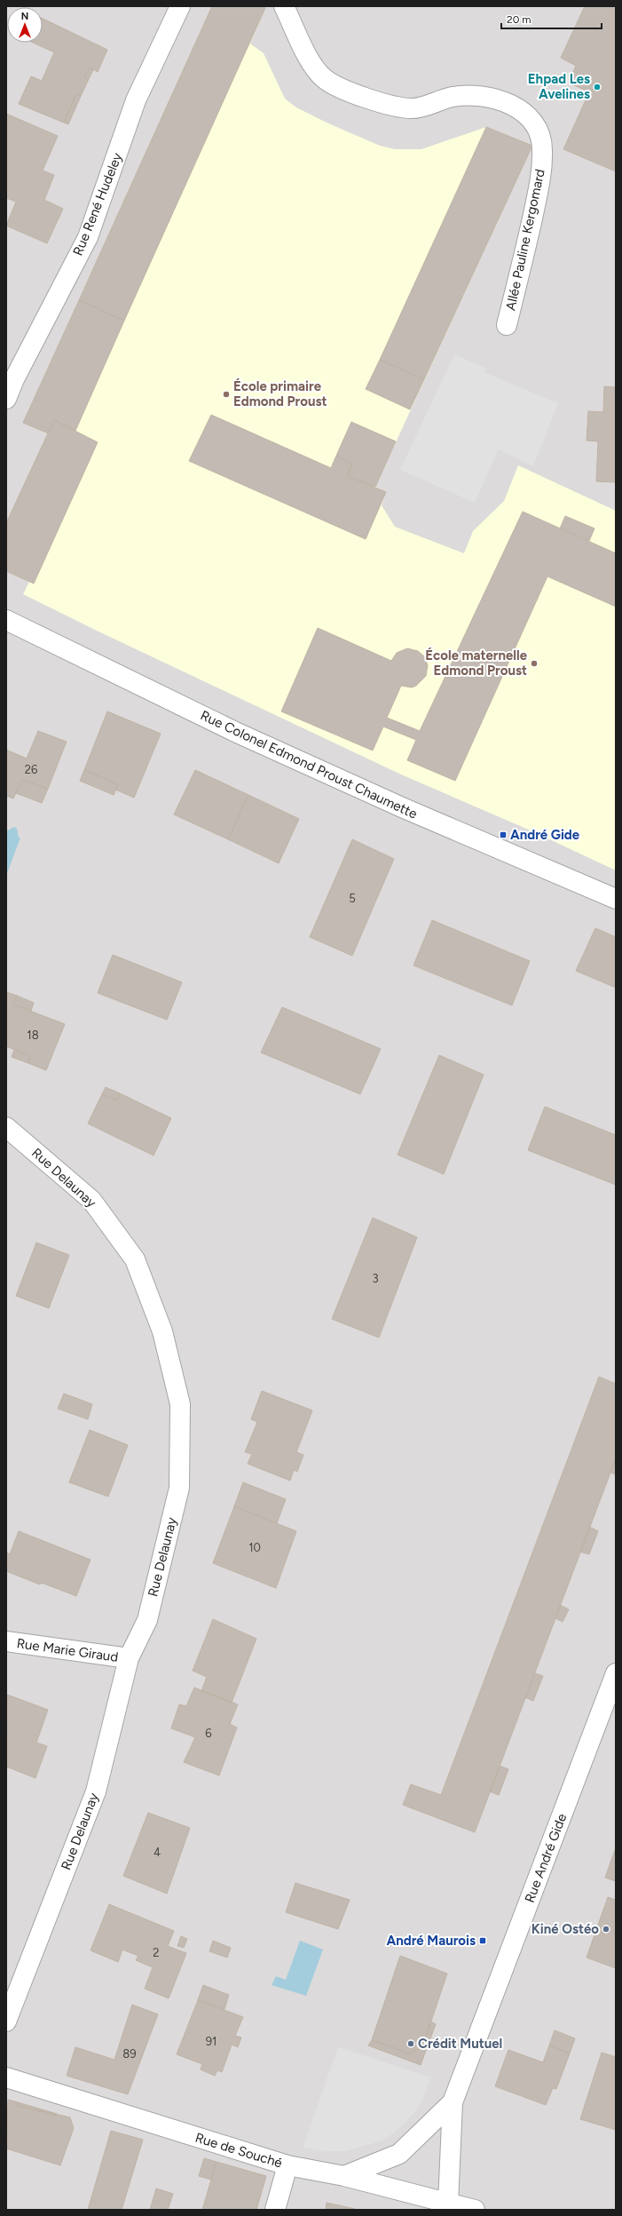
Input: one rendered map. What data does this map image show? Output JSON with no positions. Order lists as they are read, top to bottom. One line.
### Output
{"streets":{"street":["Rue René Hudeley","Allée Pauline Kergomard","Rue Colonel Edmond Proust Chaumette","Rue Delaunay","Rue Marie Giraud","Rue André Gide","Rue de Souché"]},"crossings":[["Rue Delaunay","Rue Marie Giraud"],["Rue André Gide","Rue de Souché"]],"places":{"other":["Ehpad Les Avelines","École primaire Edmond Proust","École maternelle Edmond Proust","Kiné Ostéo","Crédit Mutuel"],"transit":["André Gide","André Maurois"]},"house_numbers":["26","5","18","3","10","6","4","2","91","89"],"scale_bar":"20 m","north":"top"}
